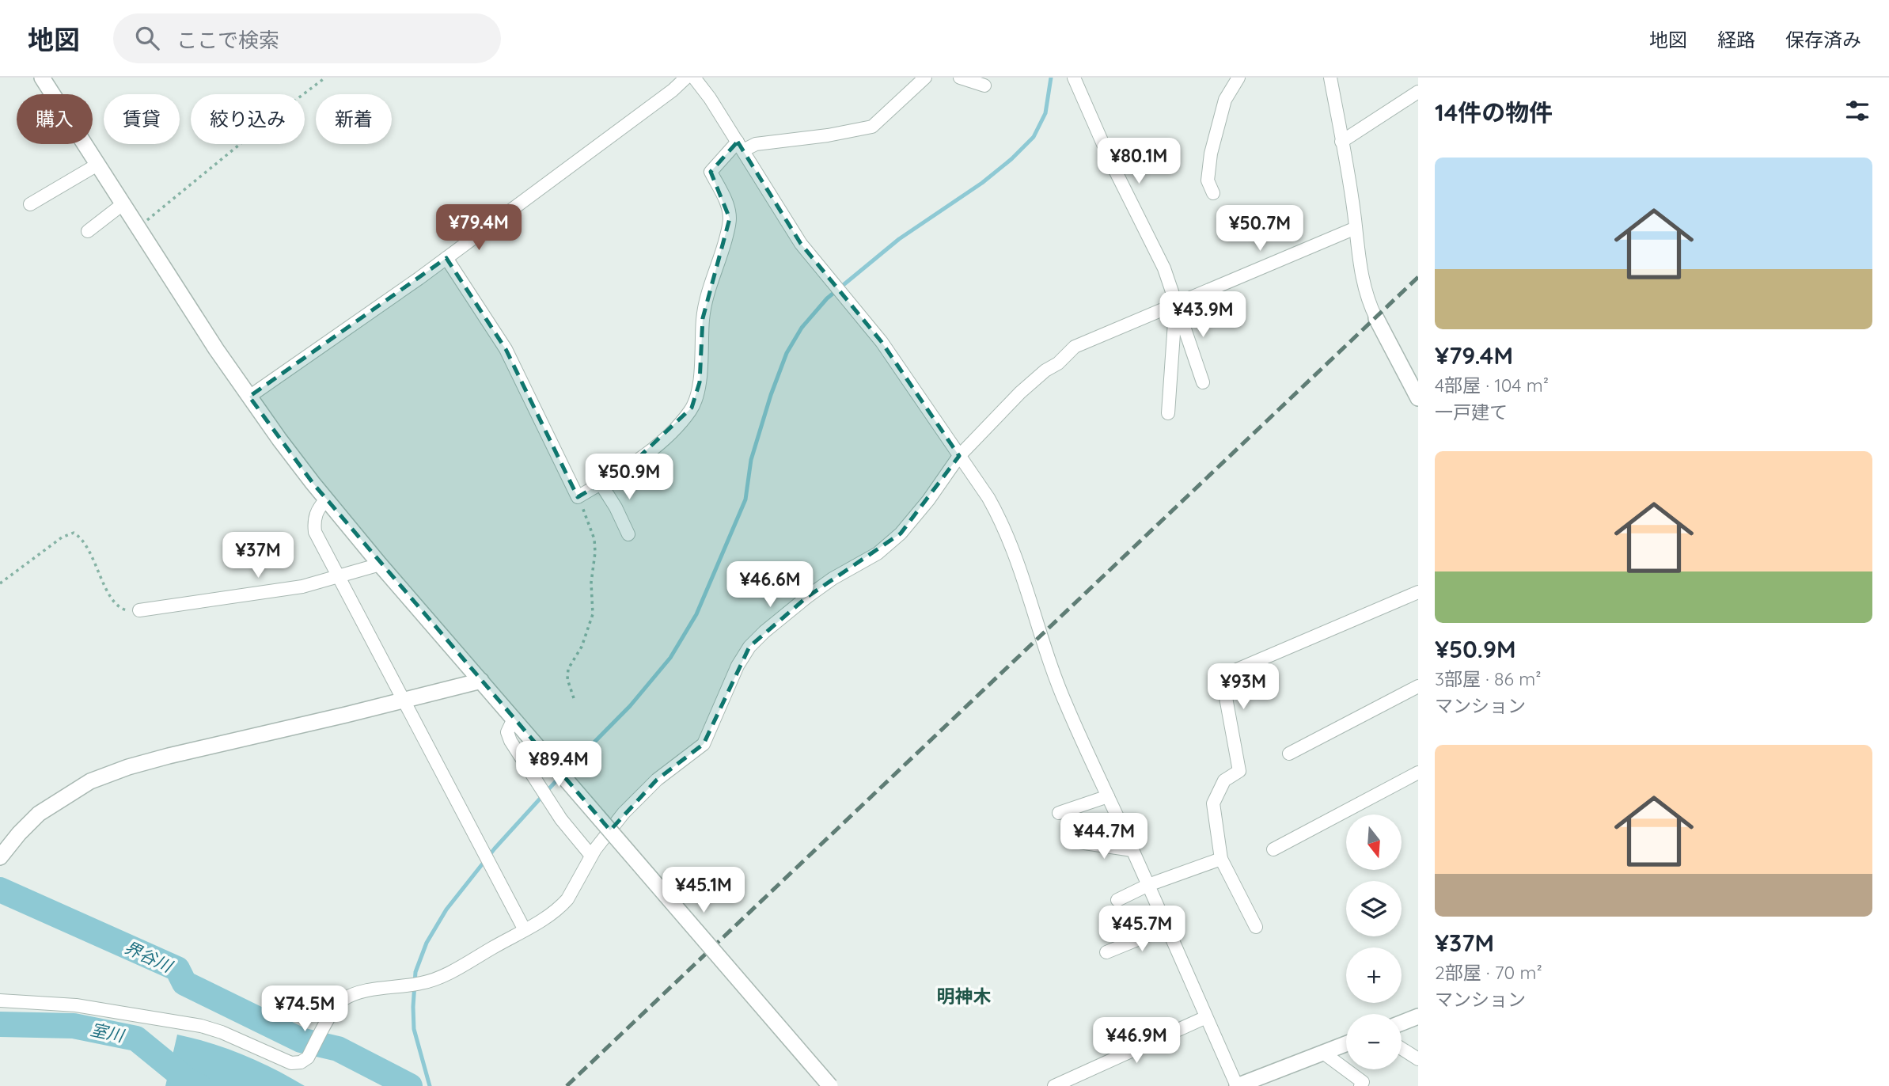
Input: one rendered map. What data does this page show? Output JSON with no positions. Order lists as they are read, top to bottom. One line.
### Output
{"districts":["明神木"],"water":["界谷川","室川"],"north":"bottom","page":{"header":"地図","search":"ここで検索","nav":["地図","経路","保存済み"],"heading":"14件の物件","chip":["購入","賃貸","絞り込み","新着"],"price":["¥80.1M","¥79.4M","¥50.7M","¥43.9M","¥50.9M","¥37M","¥46.6M","¥93M","¥89.4M","¥44.7M","¥45.1M","¥45.7M","¥74.5M","¥46.9M"],"list":[{"name":"¥79.4M","note":"4部屋 · 104 m² · 一戸建て"},{"name":"¥50.9M","note":"3部屋 · 86 m² · マンション"},{"name":"¥37M","note":"2部屋 · 70 m² · マンション"}],"map_buttons":["+","−"]}}
